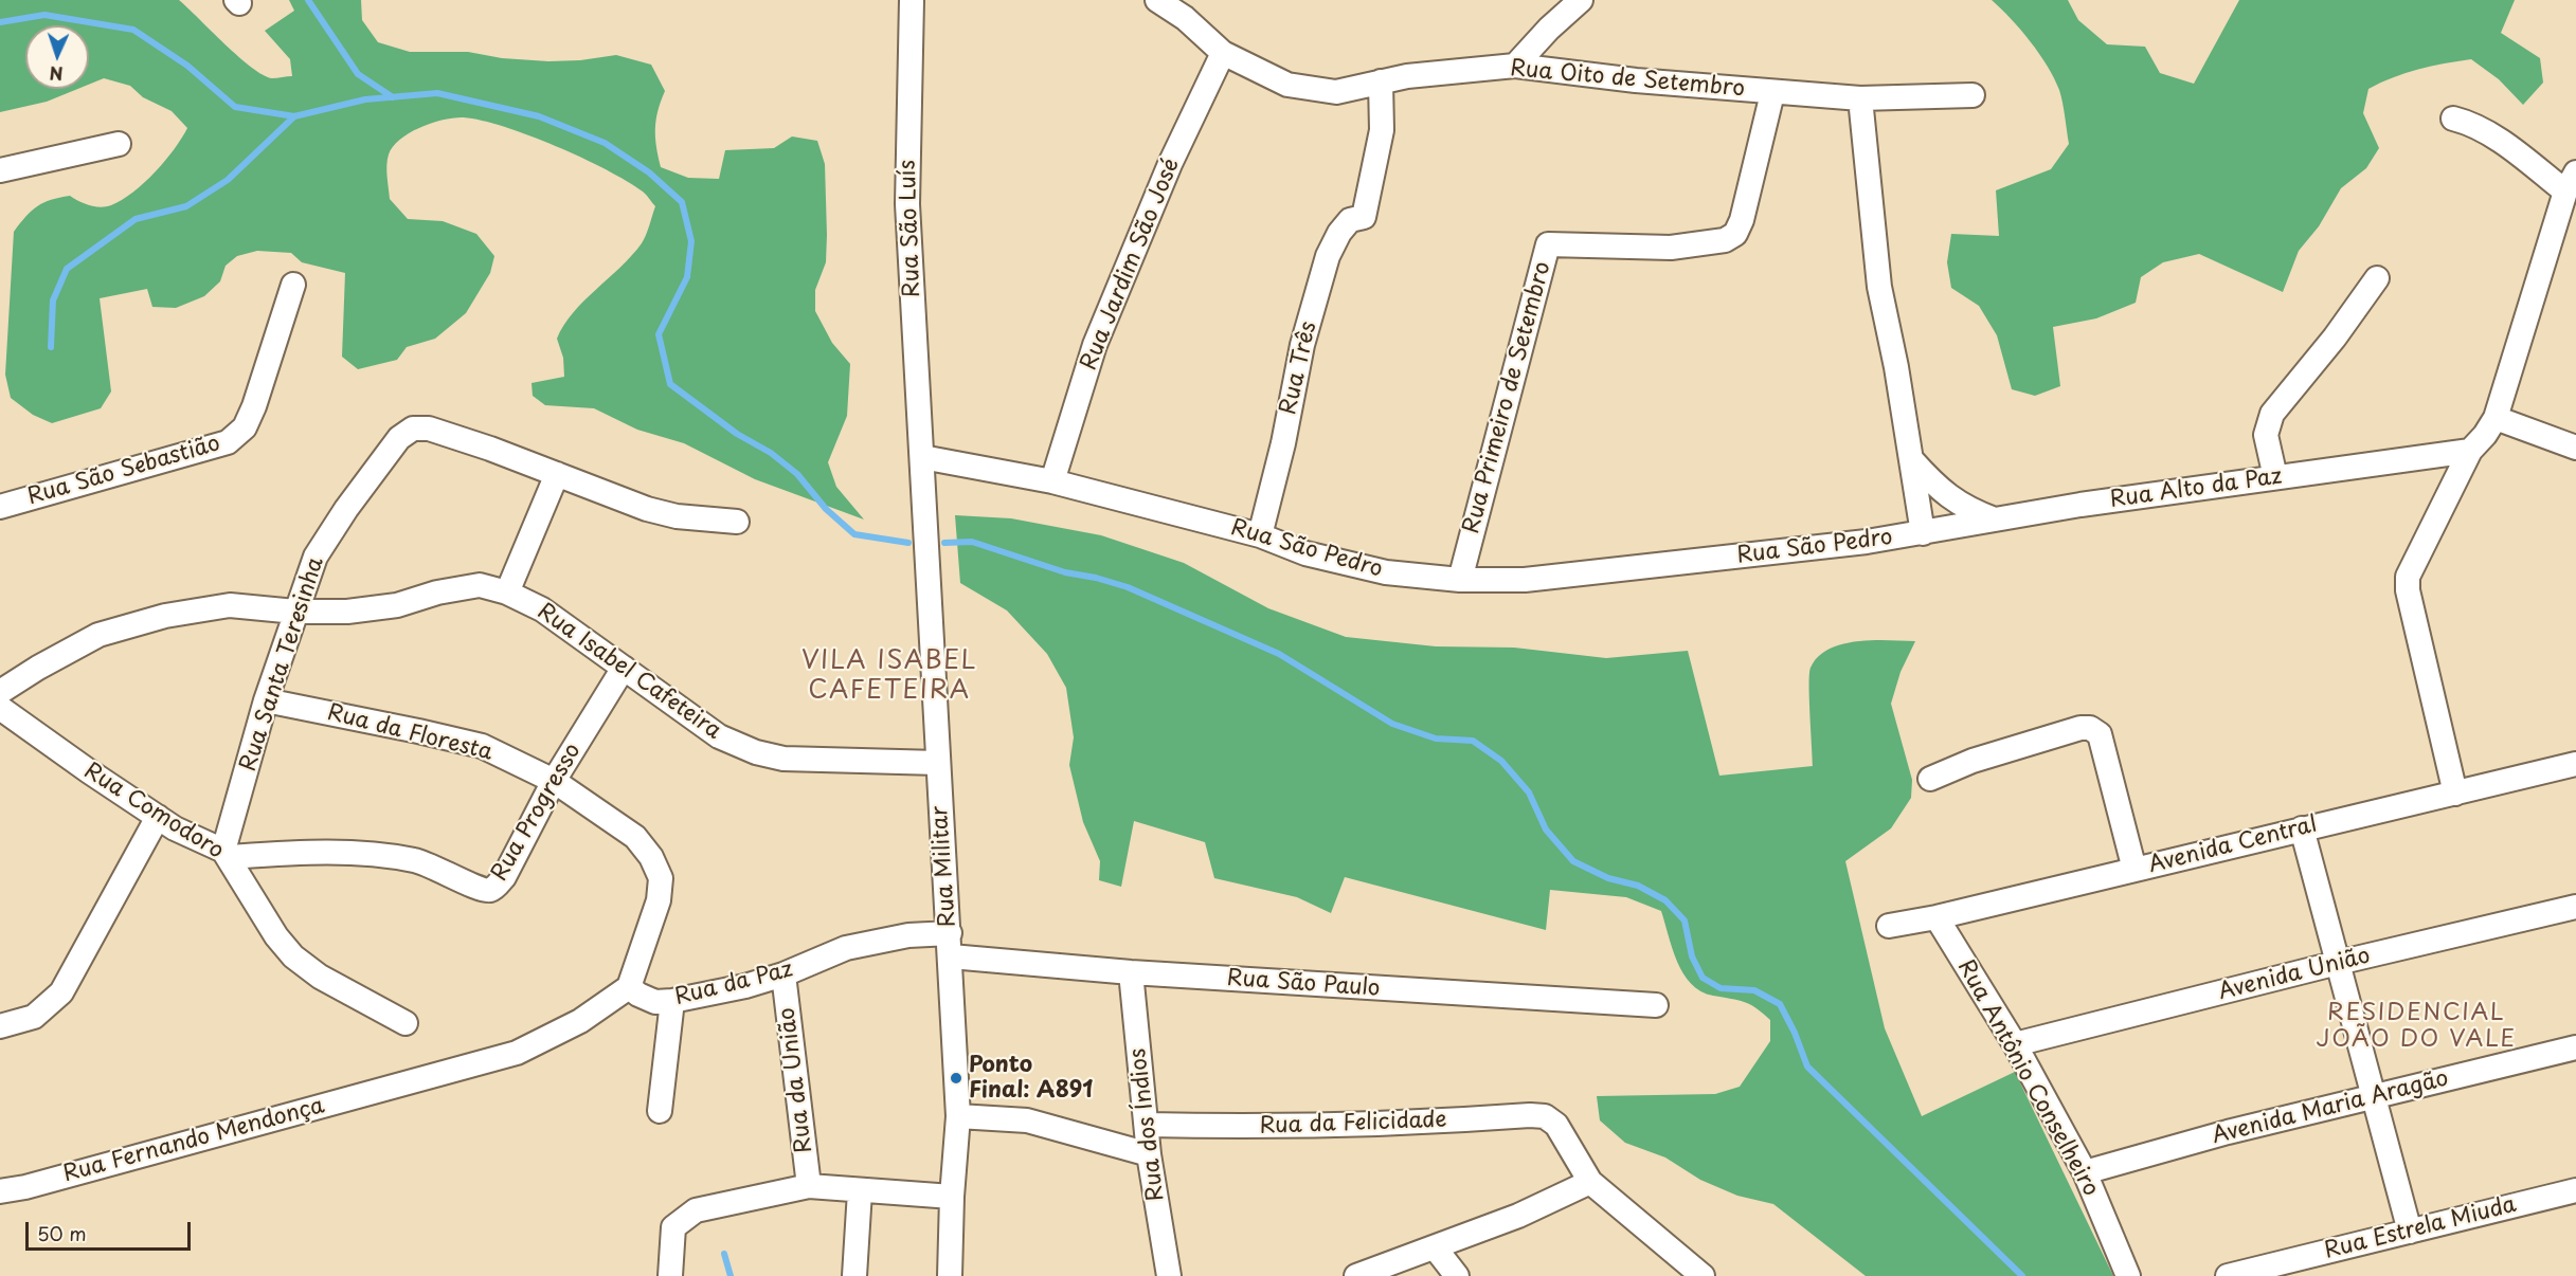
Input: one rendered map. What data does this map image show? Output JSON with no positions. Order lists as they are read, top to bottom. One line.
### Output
{"streets":{"street":["Rua Oito de Setembro","Rua São Luís","Rua Jardim São José","Rua Três","Rua Primeiro de Setembro","Rua São Sebastião","Rua Alto da Paz","Rua São Pedro","Rua Santa Teresinha","Rua Isabel Cafeteira","Rua da Floresta","Rua Comodoro","Rua Progresso","Avenida Central","Rua Militar","Avenida União","Rua da Paz","Rua São Paulo","Rua Antônio Conselheiro","Rua da União","Avenida Maria Aragão","Rua da Felicidade","Rua dos Índios","Rua Fernando Mendonça","Rua Estrela Miuda"]},"crossings":[["Rua Oito de Setembro","Rua Jardim São José"],["Rua Oito de Setembro","Rua Três"],["Rua Oito de Setembro","Rua Primeiro de Setembro"],["Rua São Luís","Rua São Pedro"],["Rua São Luís","Rua Militar"],["Rua Jardim São José","Rua São Pedro"],["Rua Três","Rua São Pedro"],["Rua Primeiro de Setembro","Rua São Pedro"],["Rua Alto da Paz","Rua São Pedro"],["Rua São Pedro","Rua Militar"],["Rua Santa Teresinha","Rua Isabel Cafeteira"],["Rua Santa Teresinha","Rua da Floresta"],["Rua Santa Teresinha","Rua Comodoro"],["Rua Santa Teresinha","Rua Progresso"],["Rua Isabel Cafeteira","Rua Progresso"],["Rua Isabel Cafeteira","Rua Militar"],["Rua da Floresta","Rua Progresso"],["Rua da Floresta","Rua da Paz"],["Rua da Floresta","Rua Fernando Mendonça"],["Rua Comodoro","Rua Progresso"],["Avenida Central","Rua Antônio Conselheiro"],["Rua Militar","Rua da Paz"],["Rua Militar","Rua São Paulo"],["Avenida União","Rua Antônio Conselheiro"],["Rua da Paz","Rua São Paulo"],["Rua da Paz","Rua da União"],["Rua da Paz","Rua Fernando Mendonça"],["Rua São Paulo","Rua dos Índios"],["Rua Antônio Conselheiro","Avenida Maria Aragão"],["Rua da Felicidade","Rua dos Índios"]],"districts":["VILA ISABEL CAFETEIRA","RESIDENCIAL JOÃO DO VALE"],"places":["Ponto Final: A891"],"scale_bar":"50 m","north":"bottom"}
